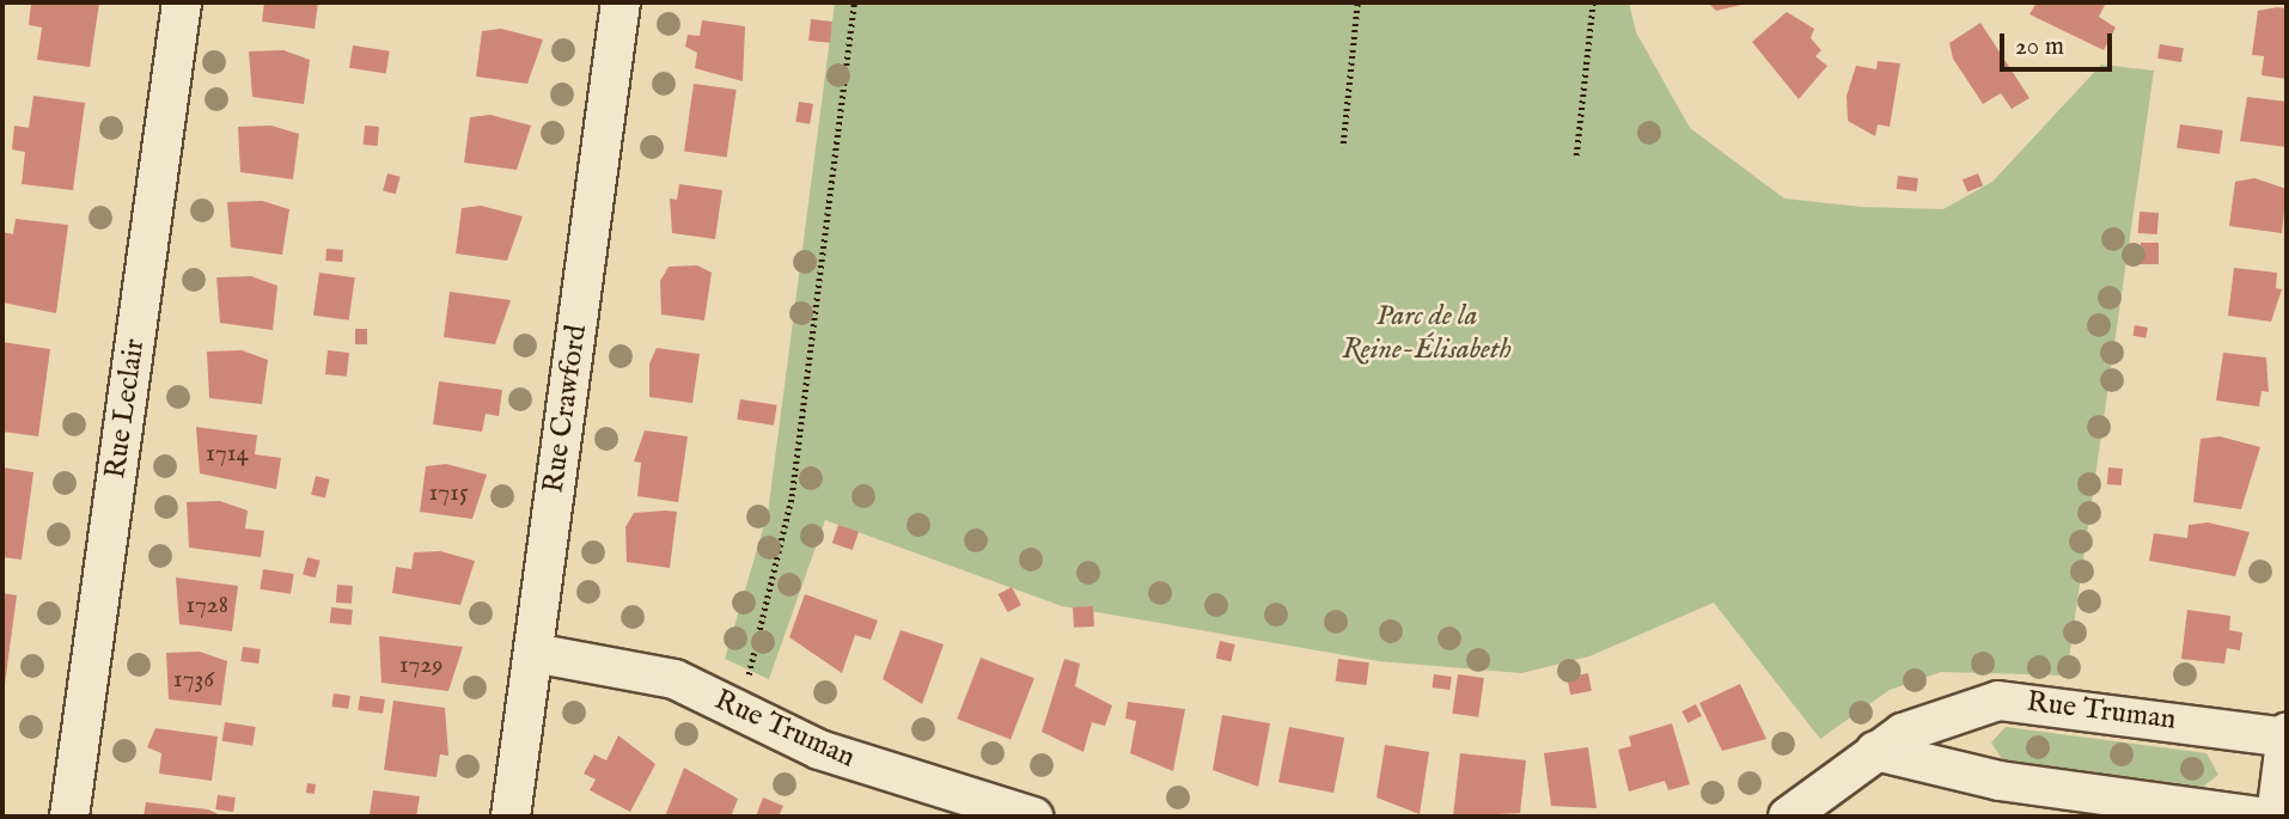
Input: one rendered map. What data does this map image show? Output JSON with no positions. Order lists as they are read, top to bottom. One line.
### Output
{"streets":{"street":["Rue Leclair","Rue Crawford","Rue Truman"]},"crossings":[["Rue Crawford","Rue Truman"]],"parks":["Parc de la Reine-Élisabeth"],"house_numbers":["1714","1715","1728","1729","1736"],"scale_bar":"20 m"}
